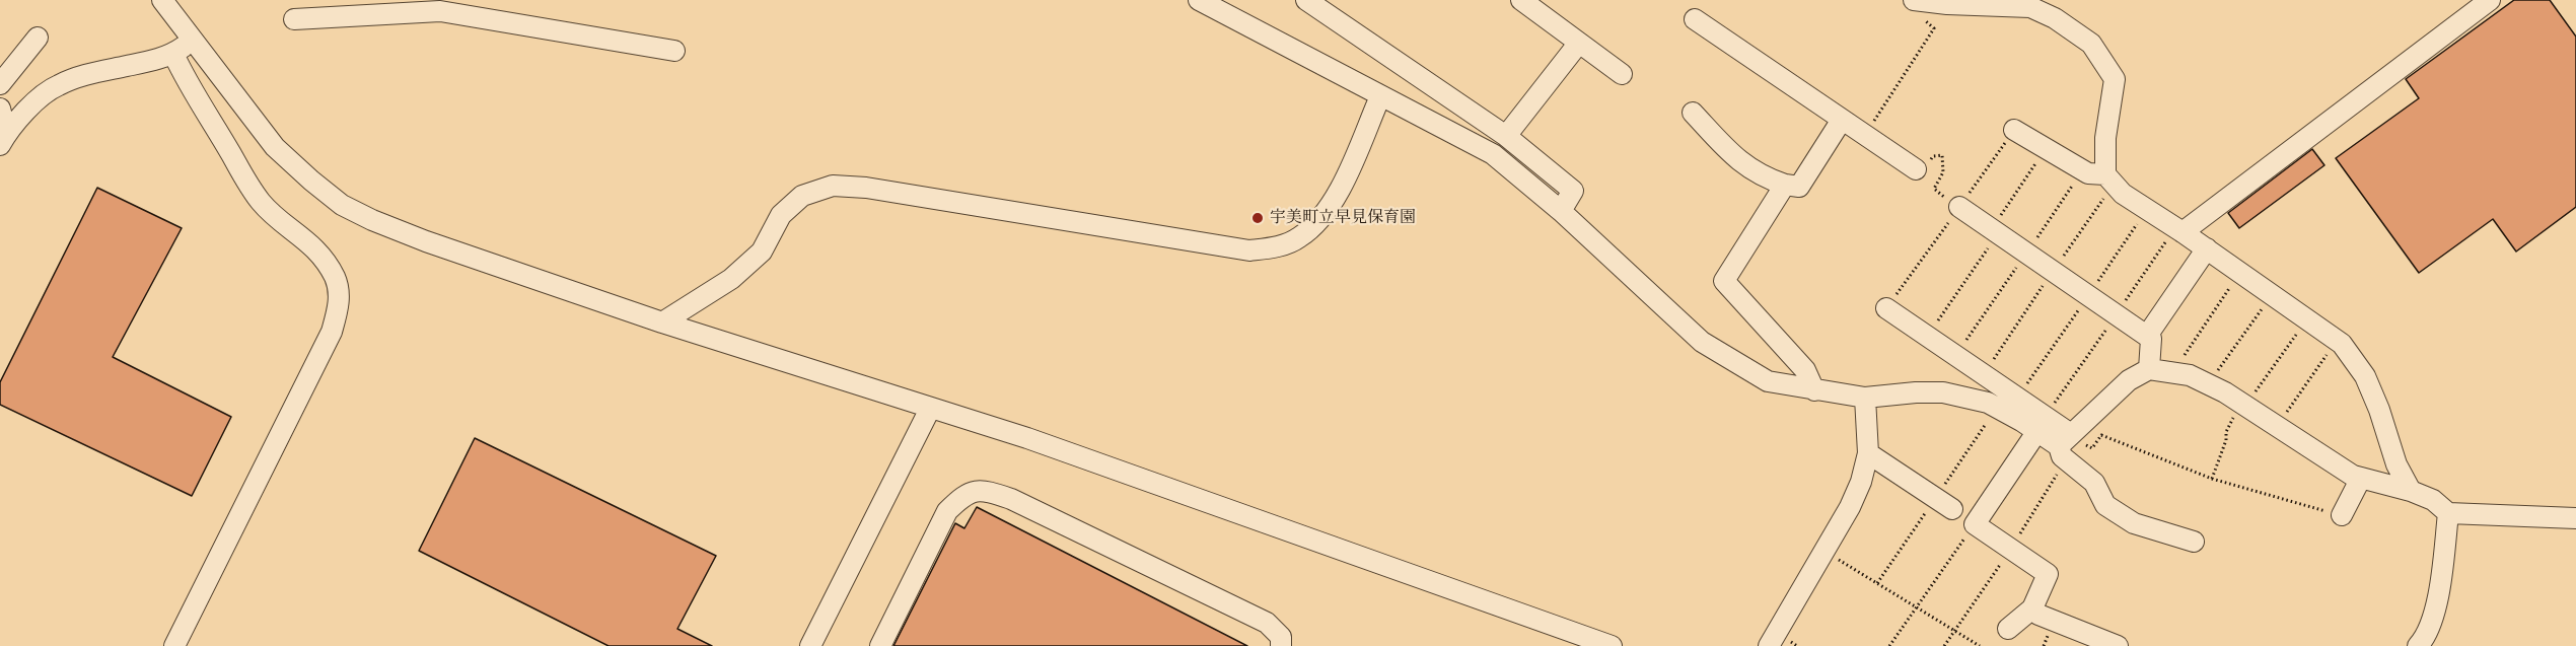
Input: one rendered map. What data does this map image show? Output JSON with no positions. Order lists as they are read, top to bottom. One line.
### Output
{"places":["宇美町立早見保育園"]}
